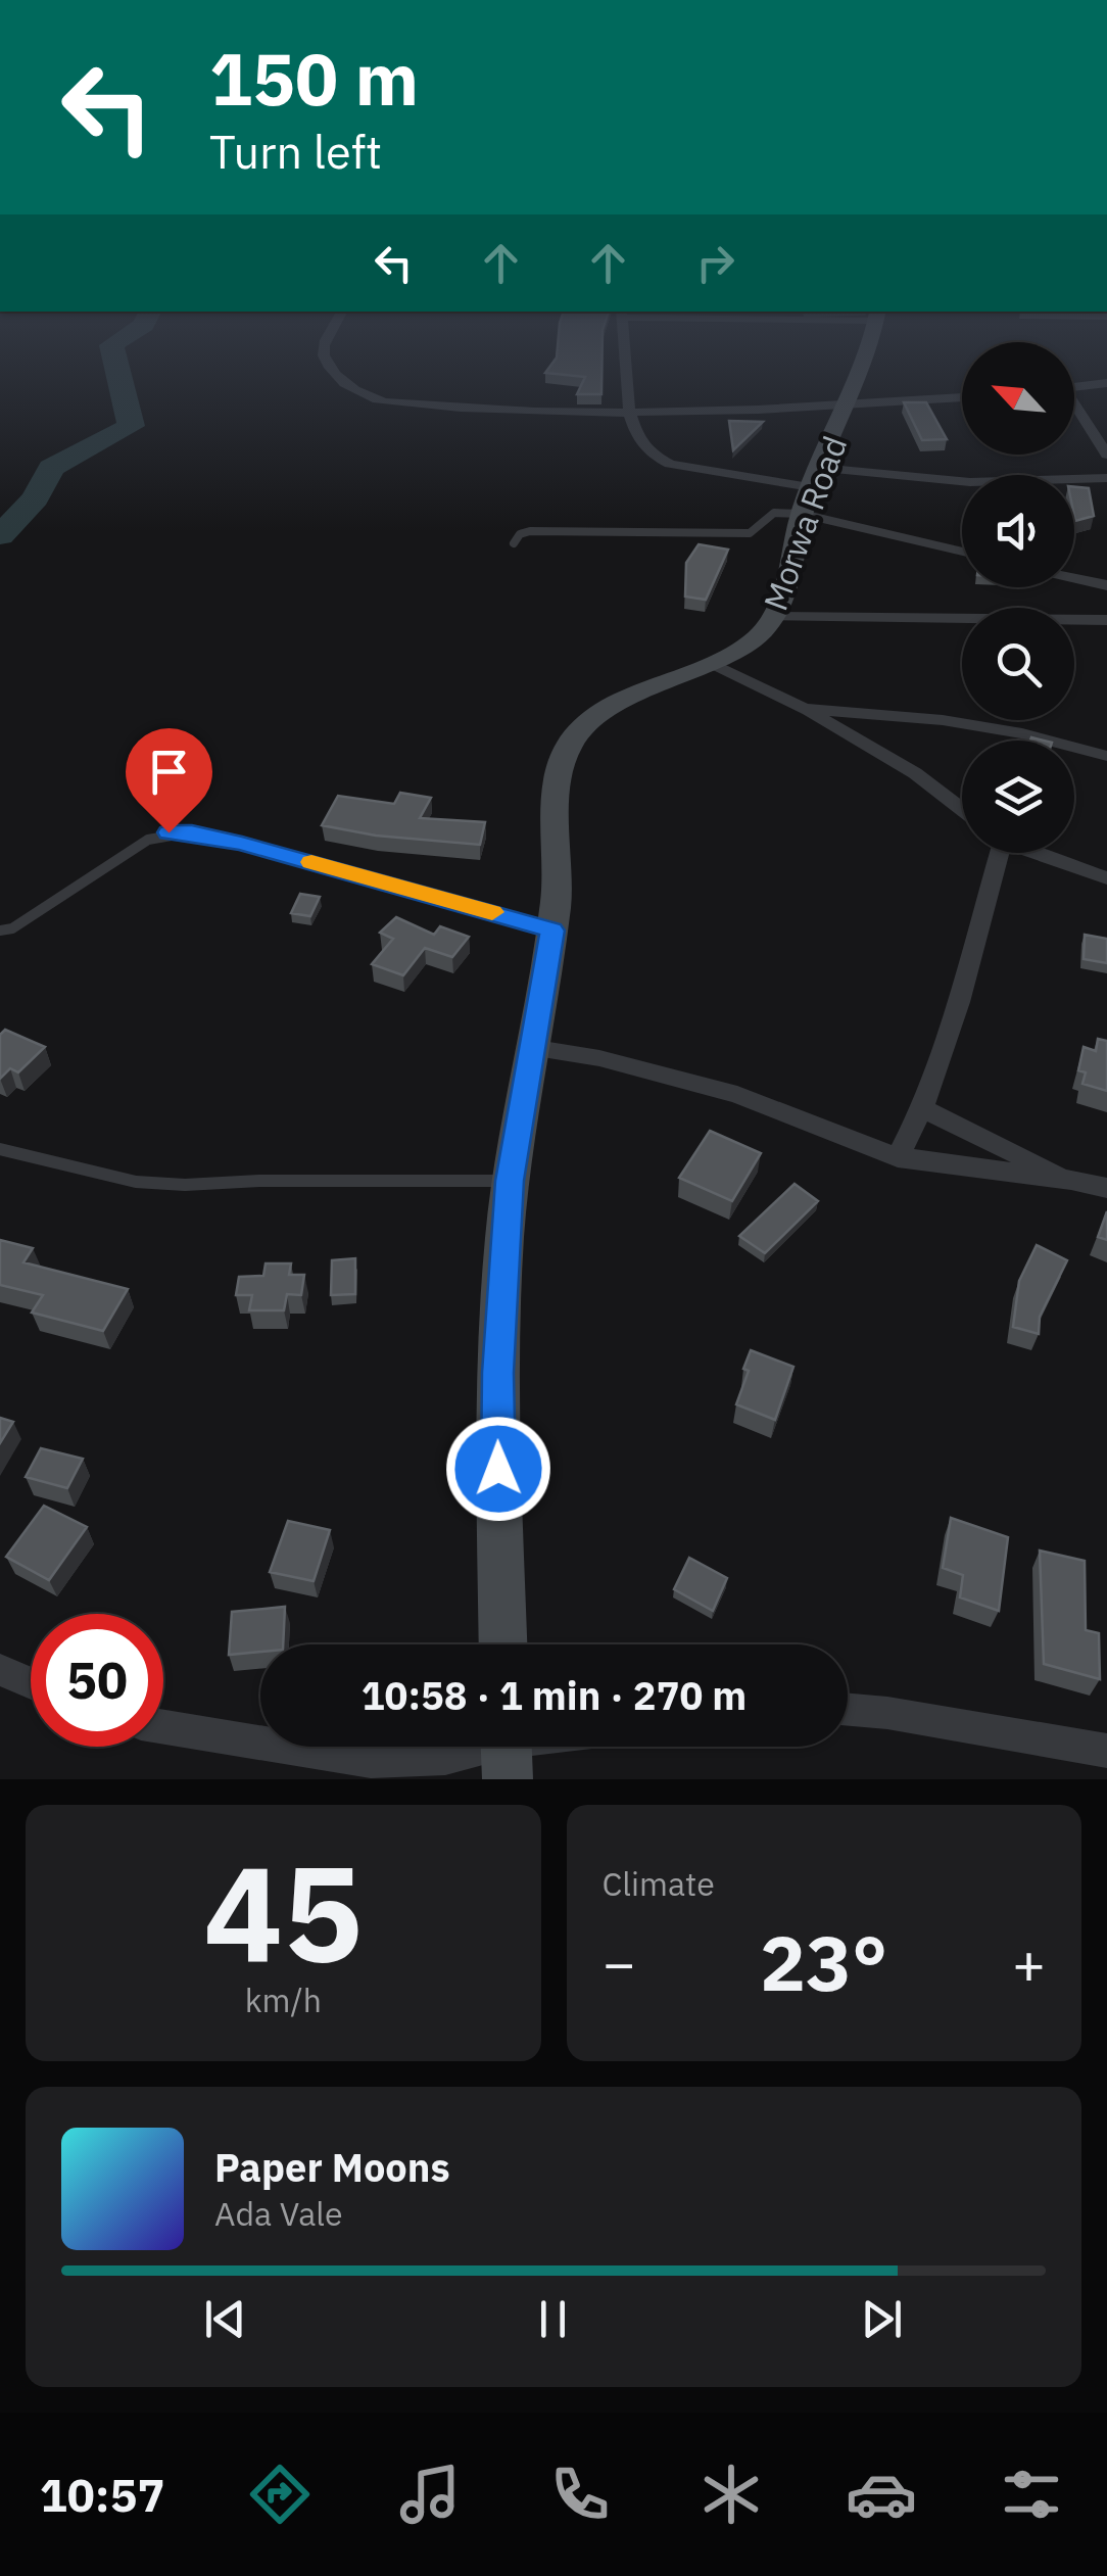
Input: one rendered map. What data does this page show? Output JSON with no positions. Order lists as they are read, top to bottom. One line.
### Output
{"streets":{"main road":["Morwa Road"]},"north":"top left","page":{"turn":["150 m","Turn left"],"limit":"50","trip":"10:58 · 1 min · 270 m","tile":[["45","km/h"],"Climate"],"heat":["−","23°","+"],"song":["Paper Moons","Ada Vale"],"tabs":"10:57"}}
